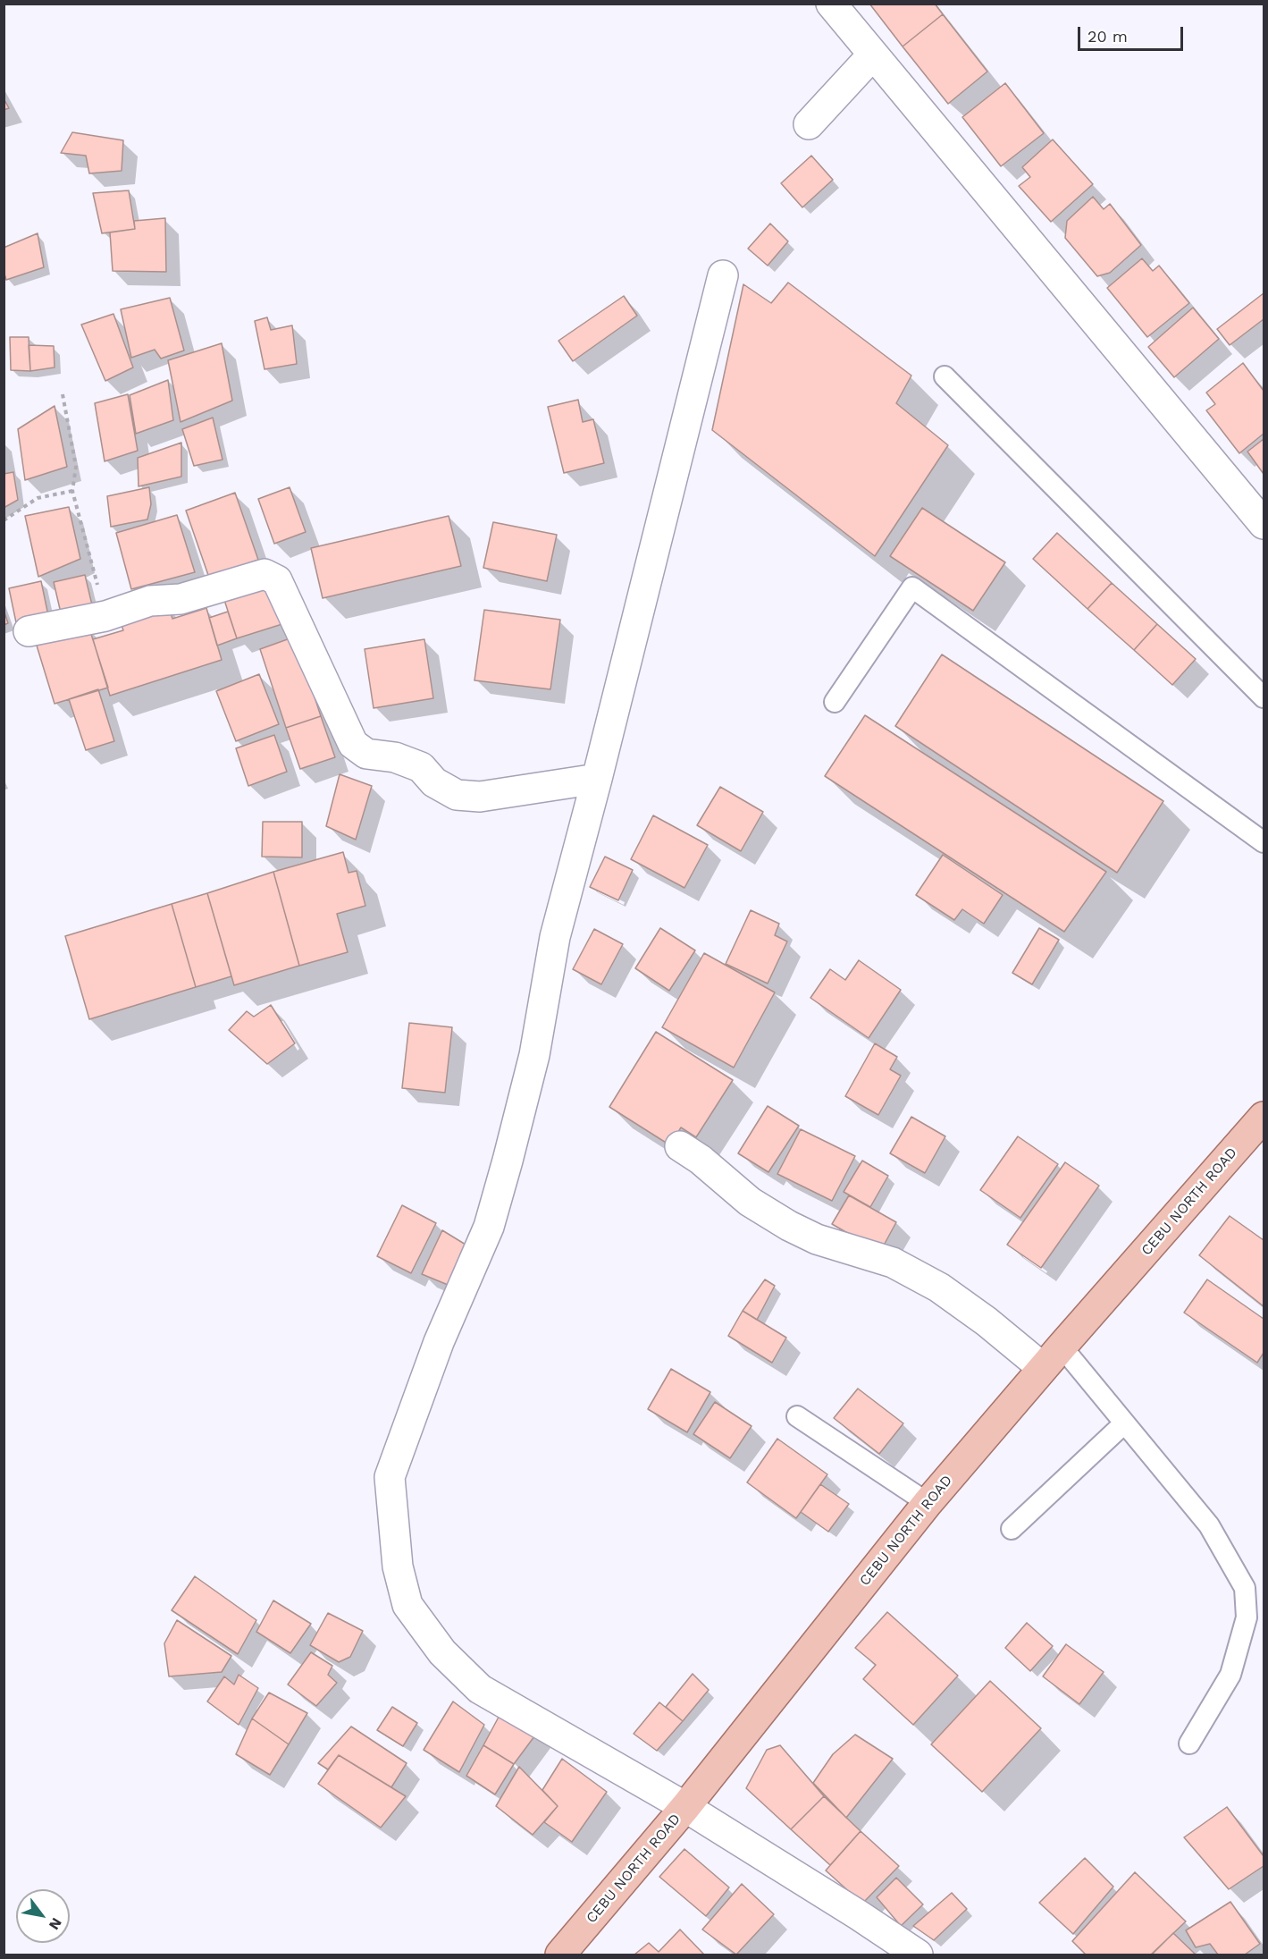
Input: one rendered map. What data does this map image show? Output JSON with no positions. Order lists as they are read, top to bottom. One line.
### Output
{"streets":{"main road":["CEBU NORTH ROAD"]},"scale_bar":"20 m","north":"bottom right"}
